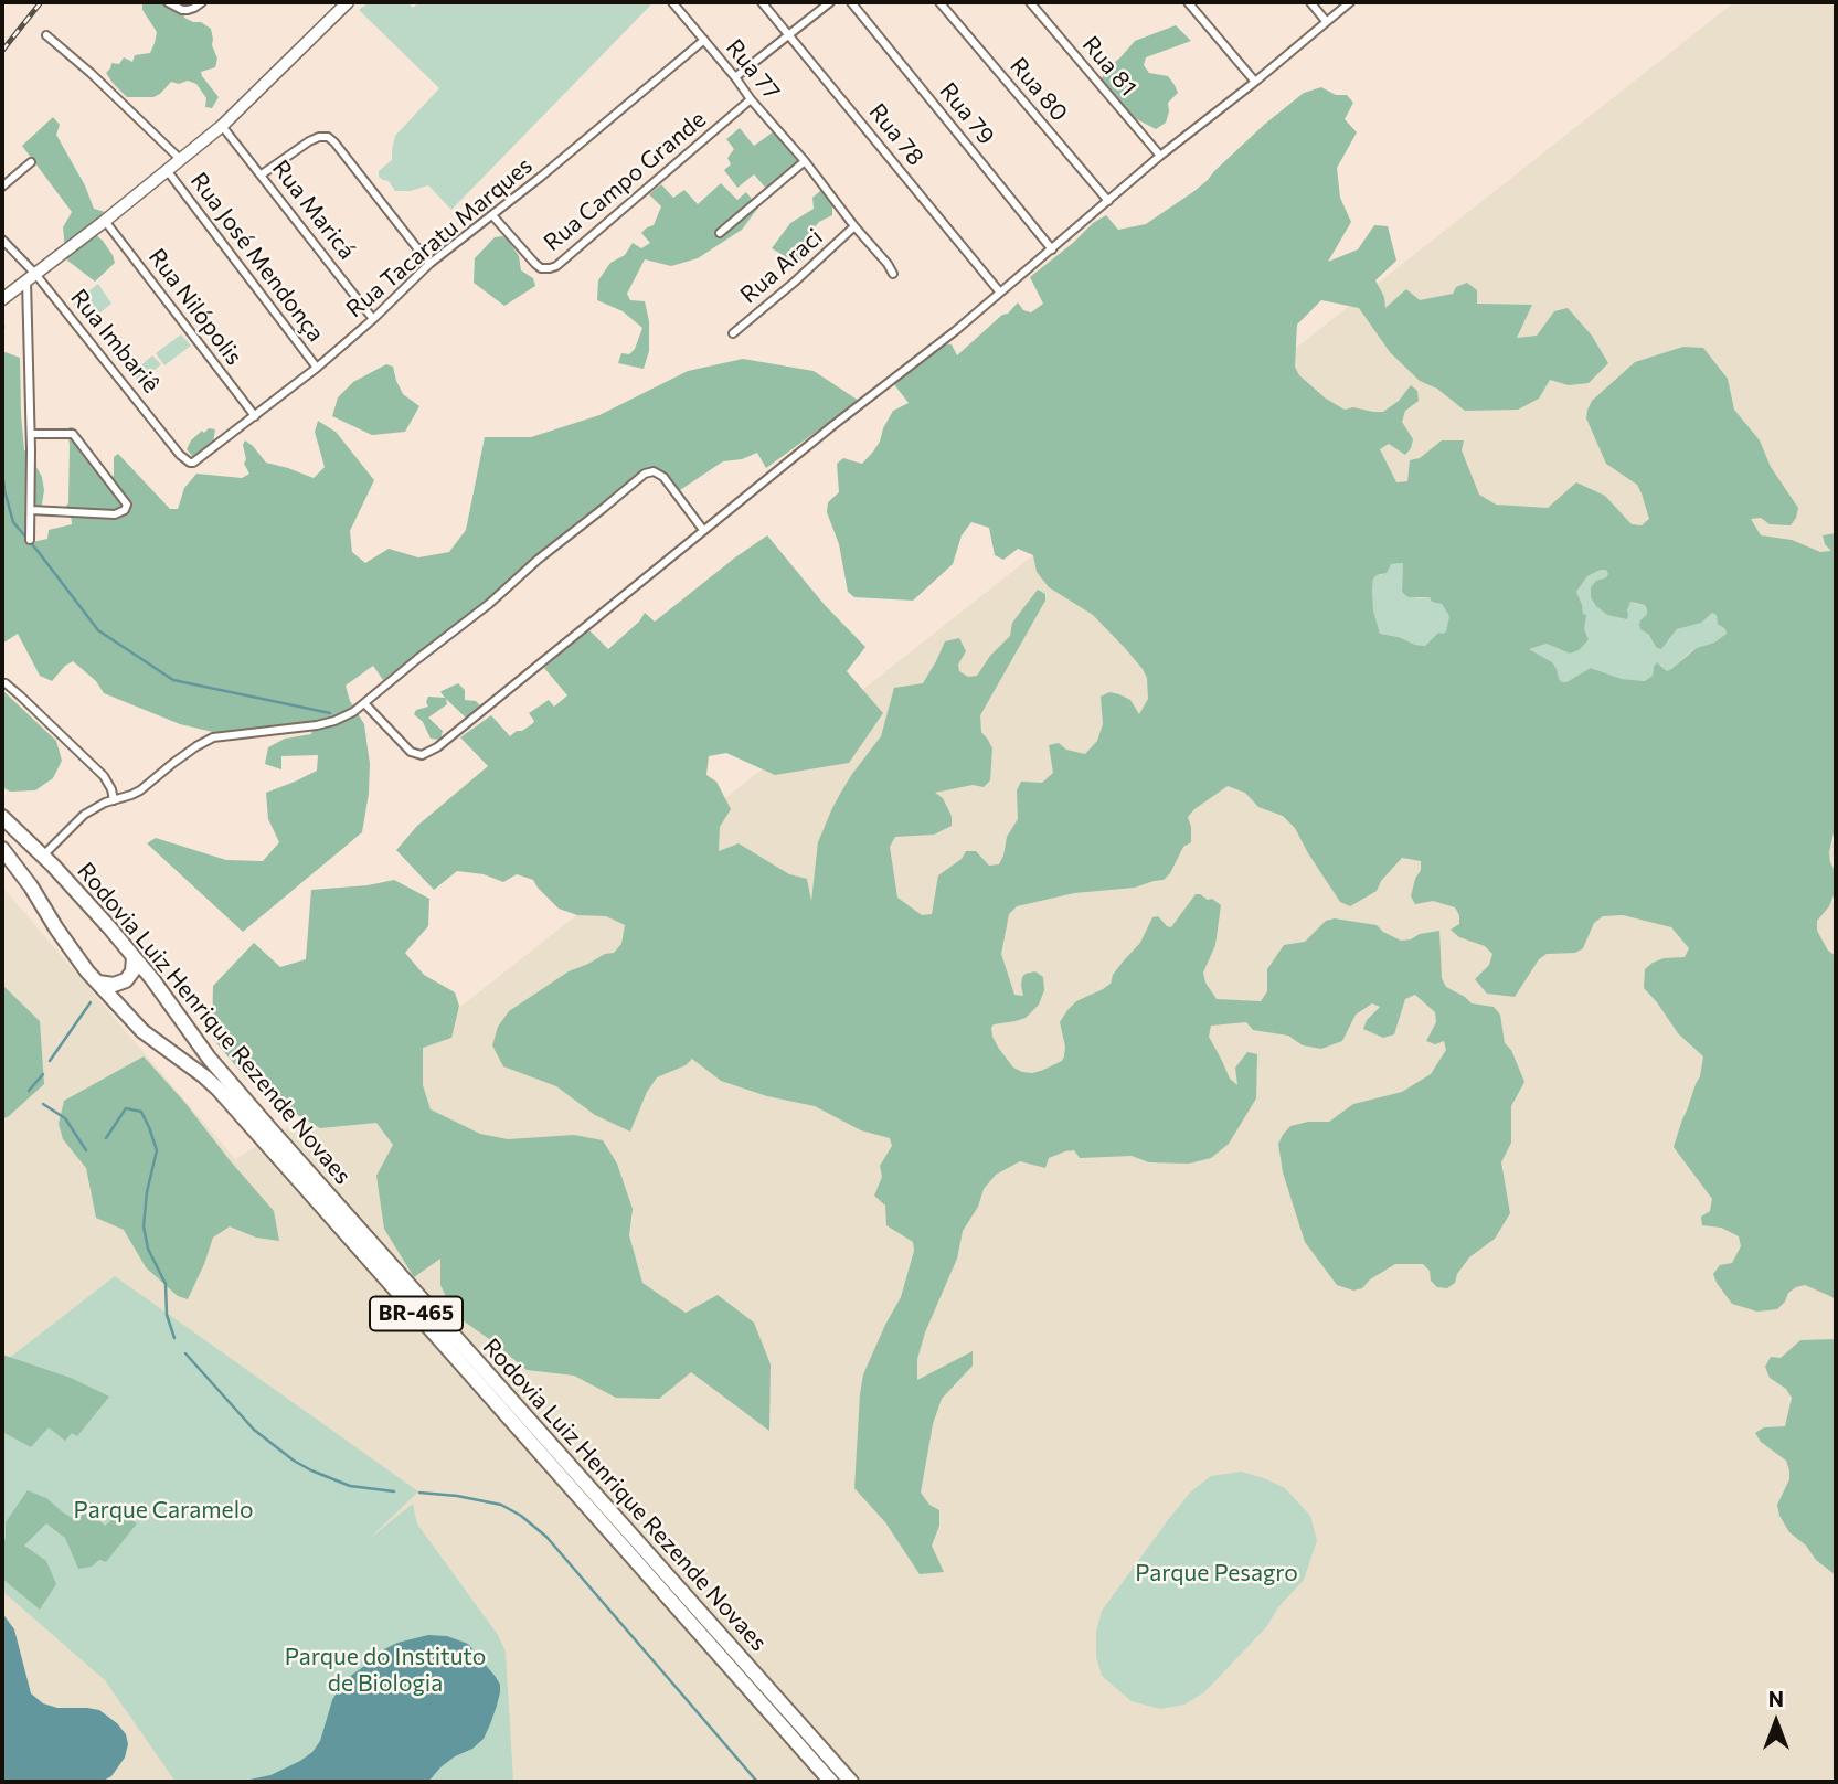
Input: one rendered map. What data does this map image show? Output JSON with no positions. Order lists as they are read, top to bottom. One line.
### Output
{"streets":{"highway":["Rodovia Luiz Henrique Rezende Novaes","BR-465"],"street":["Rua 81","Rua 77","Rua 80","Rua 79","Rua 78","Rua Campo Grande","Rua Maricá","Rua Tacaratu Marques","Rua José Mendonça","Rua Araci","Rua Nilópolis","Rua Imbariê"]},"crossings":[["Rua 77","Rua Campo Grande"],["Rua 77","Rua Tacaratu Marques"],["Rua 77","Rua Araci"],["Rua Campo Grande","Rua Tacaratu Marques"],["Rua Maricá","Rua Tacaratu Marques"],["Rua Tacaratu Marques","Rua José Mendonça"],["Rua Tacaratu Marques","Rua Nilópolis"],["Rua Tacaratu Marques","Rua Imbariê"]],"parks":["Parque Caramelo","Parque Pesagro","Parque do Instituto de Biologia"],"north":"top"}
